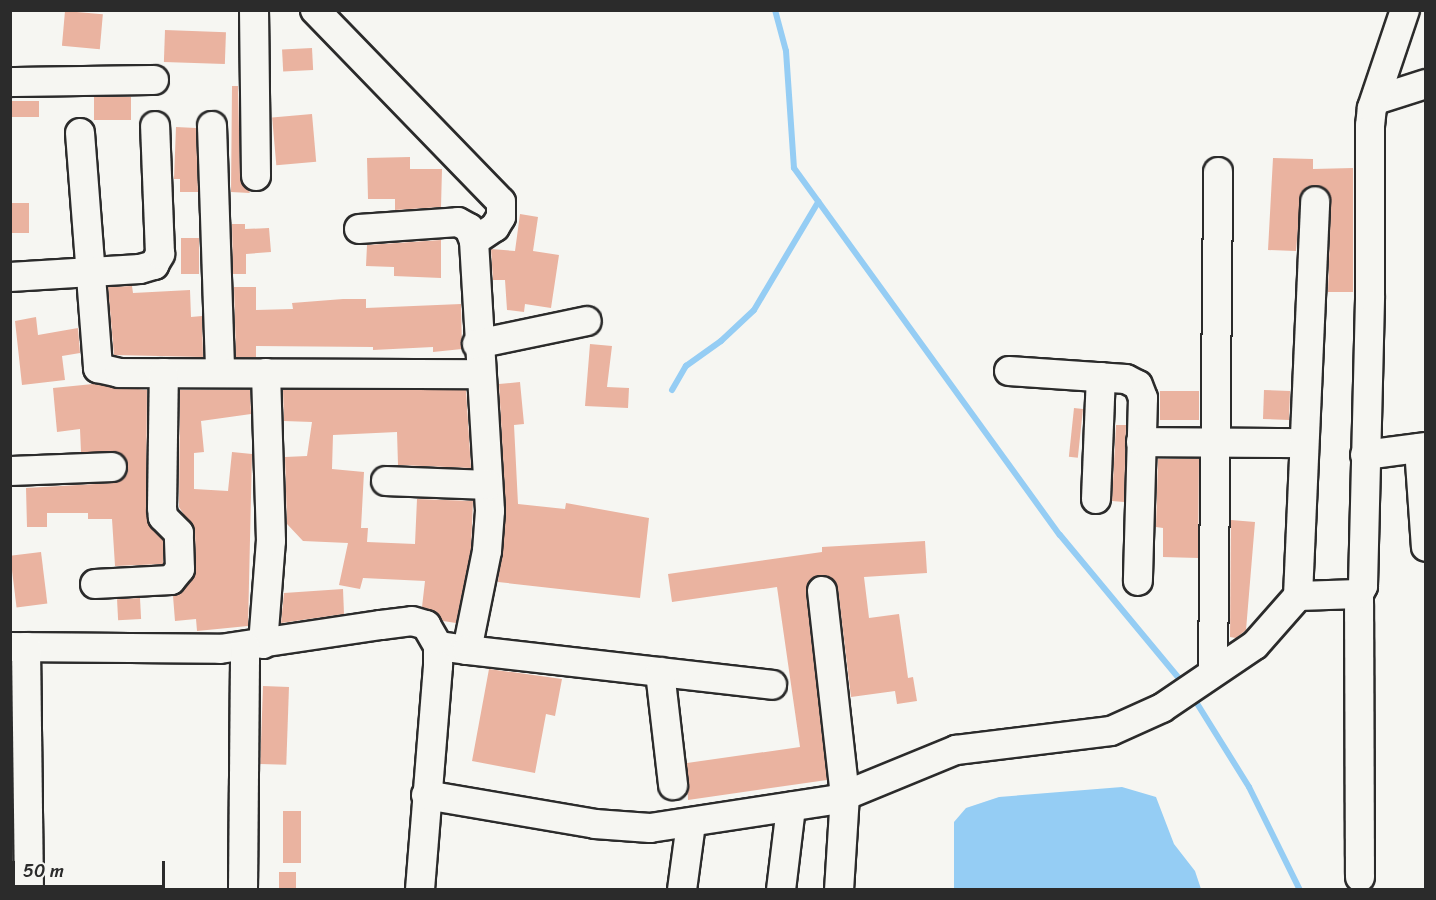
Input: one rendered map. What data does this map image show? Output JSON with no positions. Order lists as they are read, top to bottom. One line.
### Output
{"scale_bar":"50 m"}
